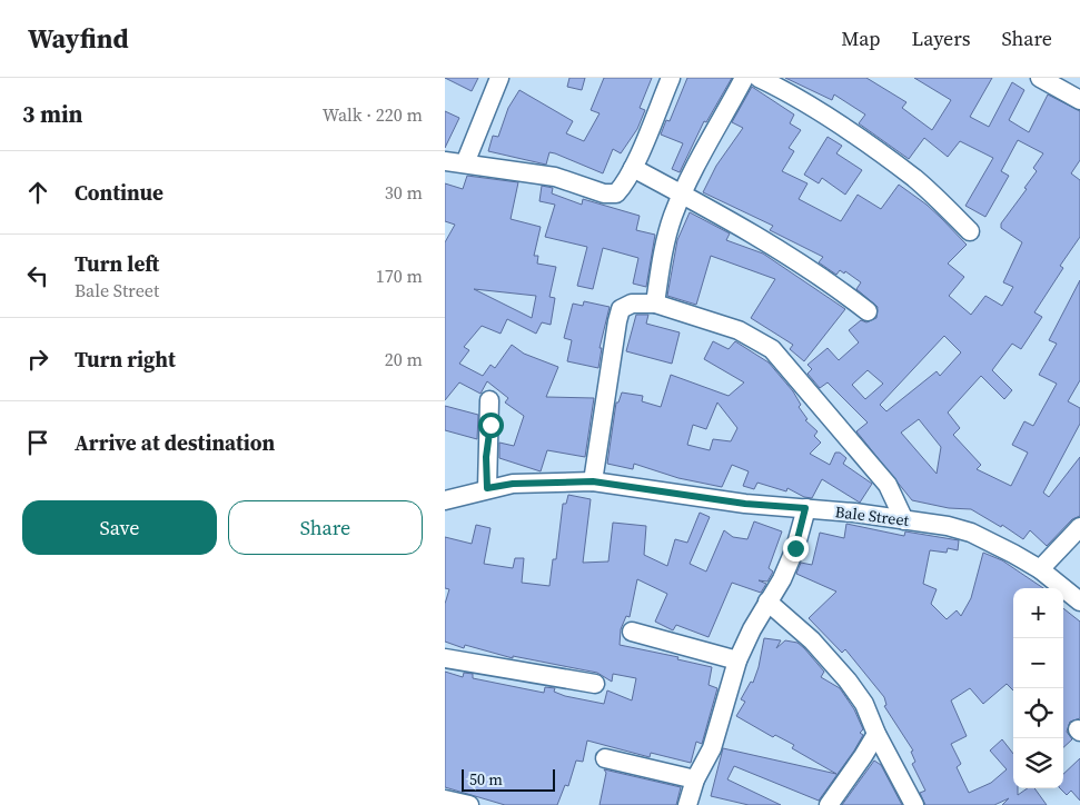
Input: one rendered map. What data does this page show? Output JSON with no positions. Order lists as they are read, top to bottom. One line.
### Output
{"streets":{"street":["Bale Street"]},"scale_bar":"50 m","page":{"header":"Wayfind","nav":["Map","Layers","Share"],"heading":["3 min","Walk · 220 m"],"list":[["Continue","30 m"],["Turn left","Bale Street","170 m"],["Turn right","20 m"],"Arrive at destination"],"buttons":["Save","Share"],"map_buttons":["+","−"],"scale":"50 m"}}
